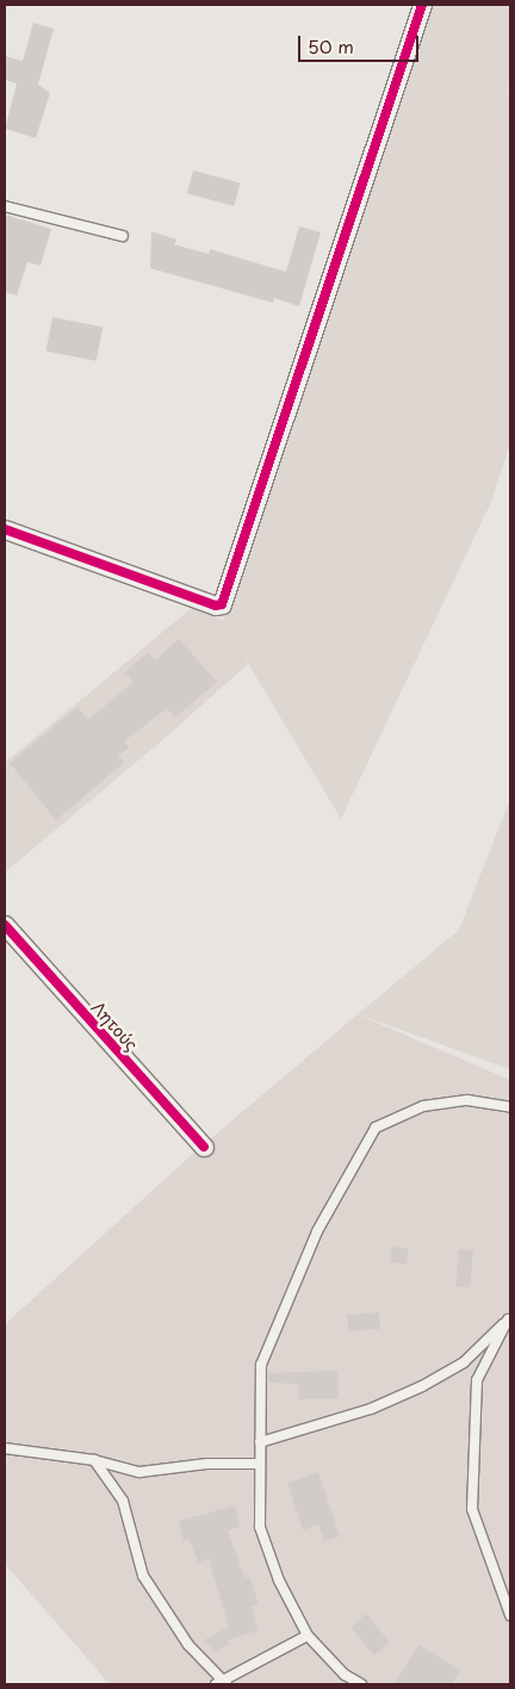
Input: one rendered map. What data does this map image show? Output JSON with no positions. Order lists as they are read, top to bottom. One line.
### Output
{"streets":{"street":["Λητούς"]},"scale_bar":"50 m"}
